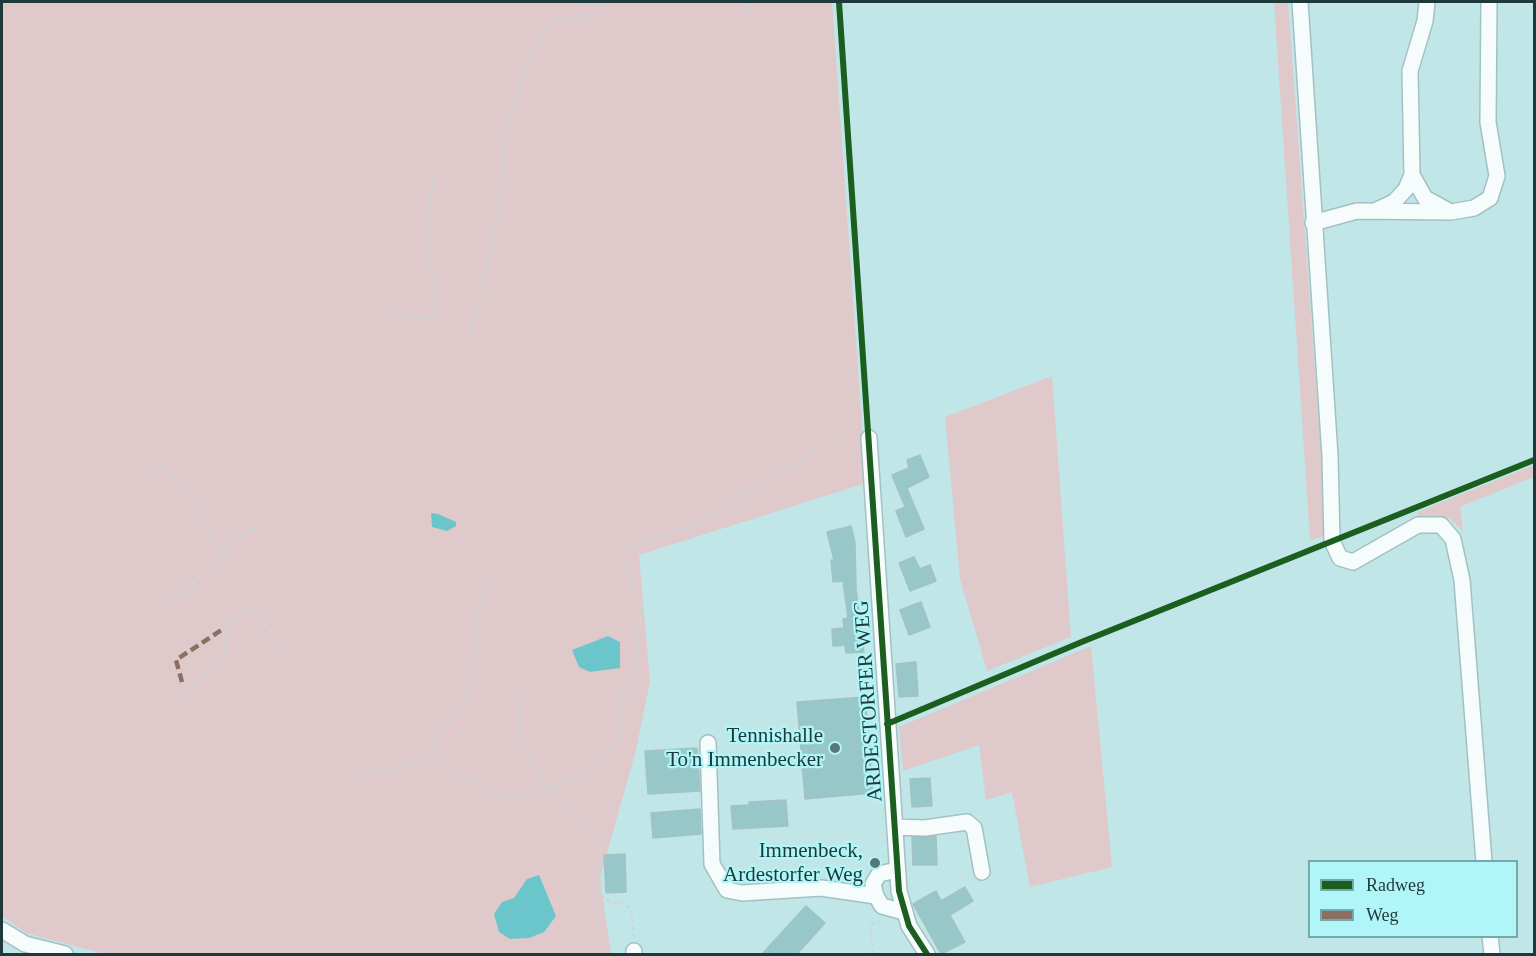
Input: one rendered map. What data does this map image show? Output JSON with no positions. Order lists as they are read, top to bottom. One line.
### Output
{"streets":{"street":["ARDESTORFER WEG"]},"places":["Tennishalle To'n Immenbecker","Immenbeck, Ardestorfer Weg"],"legend":["Radweg","Weg"]}
